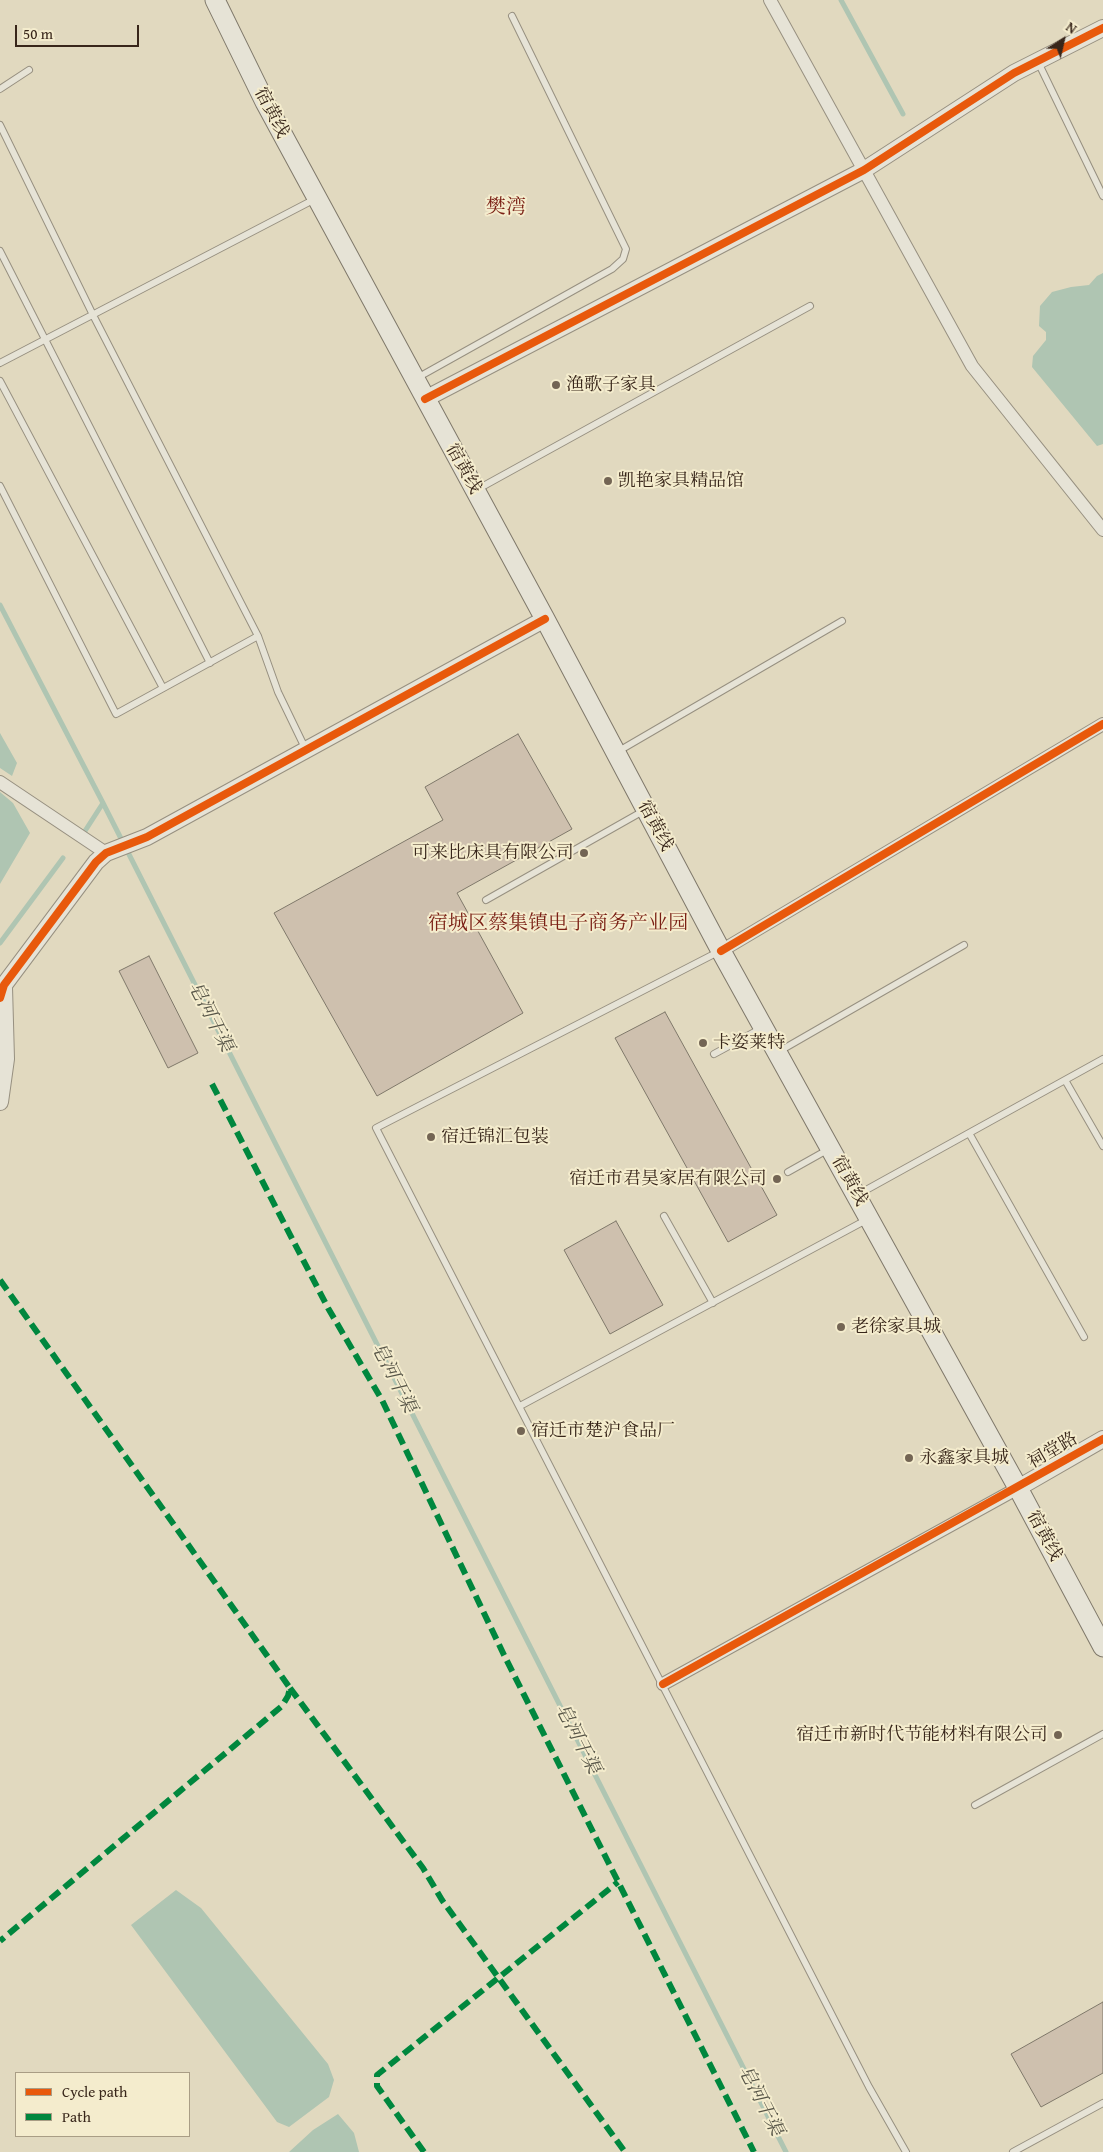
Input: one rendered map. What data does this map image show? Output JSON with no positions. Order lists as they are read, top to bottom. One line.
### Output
{"streets":{"main road":["宿黄线"],"street":["祠堂路"]},"crossings":[["宿黄线","祠堂路"]],"districts":["樊湾","宿城区蔡集镇电子商务产业园"],"water":["皂河干渠"],"places":["渔歌子家具","凯艳家具精品馆","可来比床具有限公司","卡姿莱特","宿迁锦汇包装","宿迁市君昊家居有限公司","老徐家具城","宿迁市楚沪食品厂","永鑫家具城","宿迁市新时代节能材料有限公司"],"legend":["Cycle path","Path"],"scale_bar":"50 m","north":"top right"}
